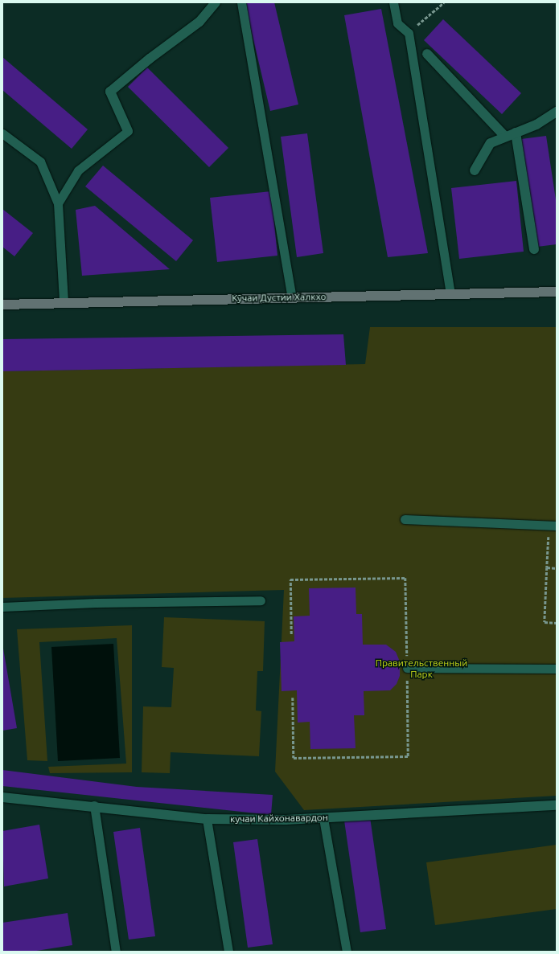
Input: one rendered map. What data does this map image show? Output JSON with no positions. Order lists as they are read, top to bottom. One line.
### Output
{"streets":{"street":["Кӯчаи Дустии Халкхо","кучаи Кайхонавардон"]},"parks":["Правительственный Парк"]}
